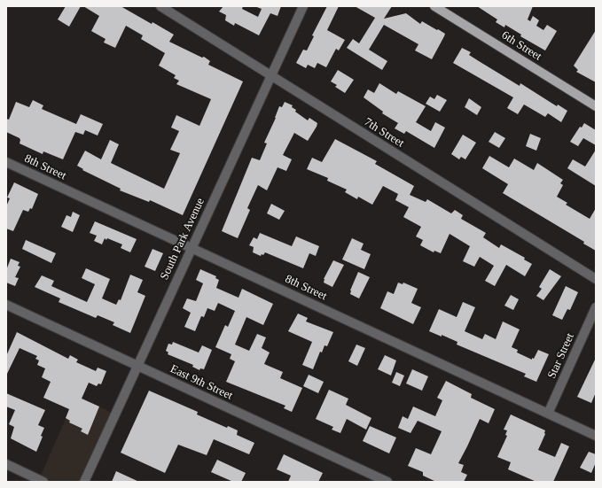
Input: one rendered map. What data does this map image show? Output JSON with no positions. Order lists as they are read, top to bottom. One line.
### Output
{"streets":{"main road":["6th Street"],"street":["7th Street","8th Street","South Park Avenue","Star Street","East 9th Street"]},"crossings":[["7th Street","South Park Avenue"],["8th Street","South Park Avenue"],["8th Street","Star Street"],["South Park Avenue","East 9th Street"]]}
